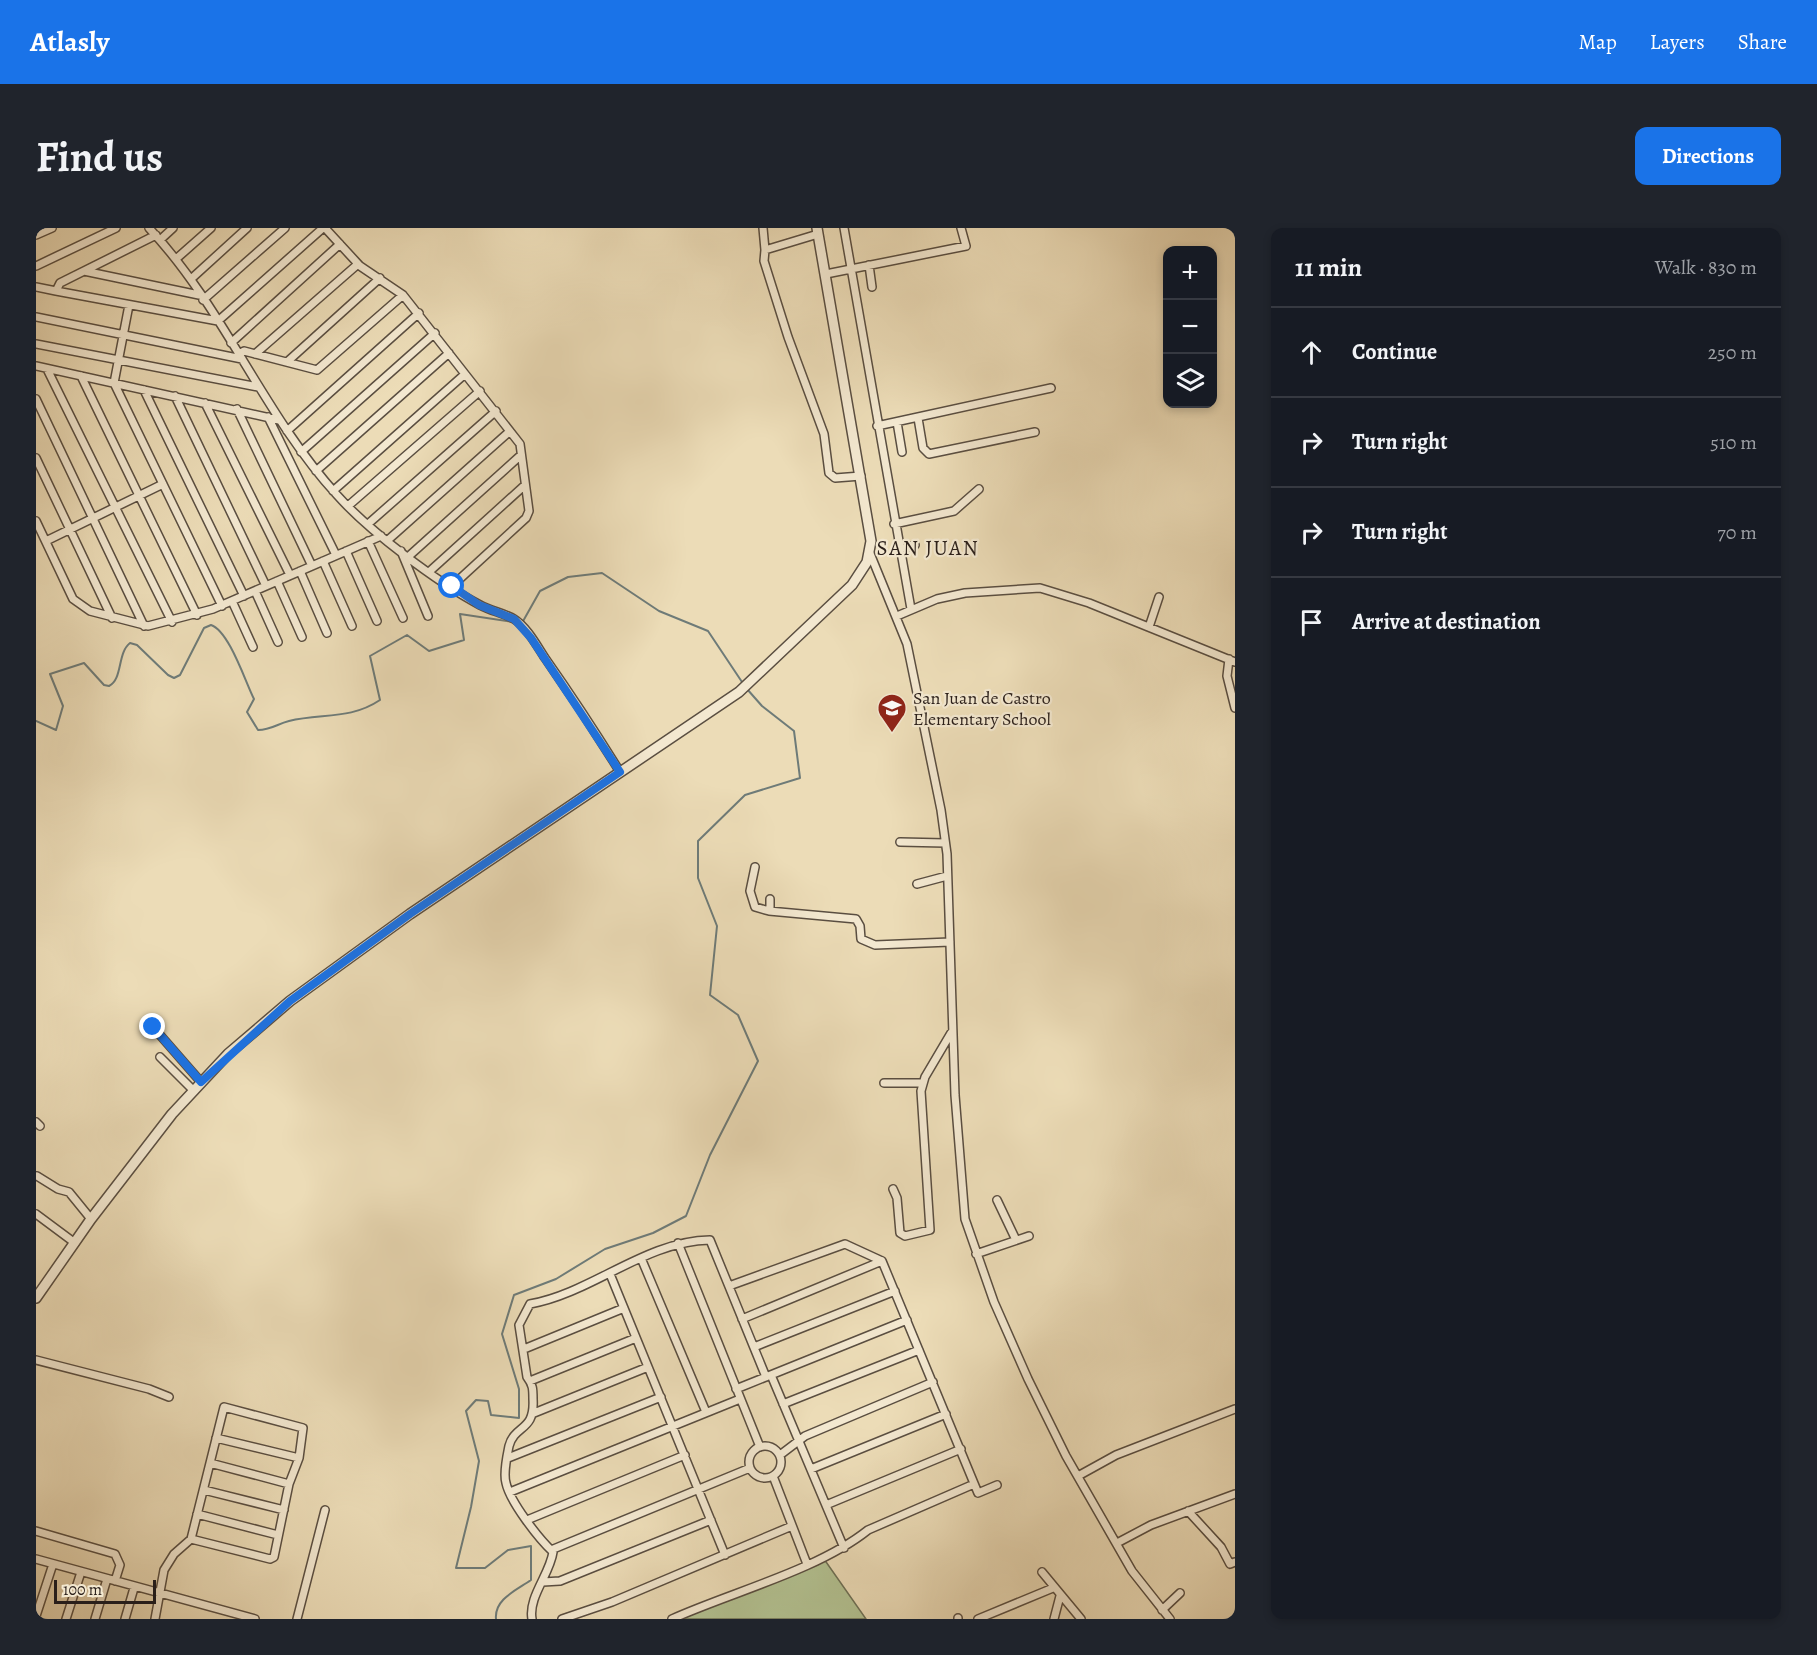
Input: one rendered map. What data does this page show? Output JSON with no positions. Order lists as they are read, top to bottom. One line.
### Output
{"districts":["SAN JUAN"],"places":{"school or university":["San Juan de Castro Elementary School"]},"scale_bar":"100 m","page":{"header":"Atlasly","nav":["Map","Layers","Share"],"buttons":"Directions","title":"Find us","heading":["11 min","Walk · 830 m"],"map_buttons":["+","−"],"list":[["Continue","250 m"],["Turn right","510 m"],["Turn right","70 m"],"Arrive at destination"],"scale":"100 m"}}
